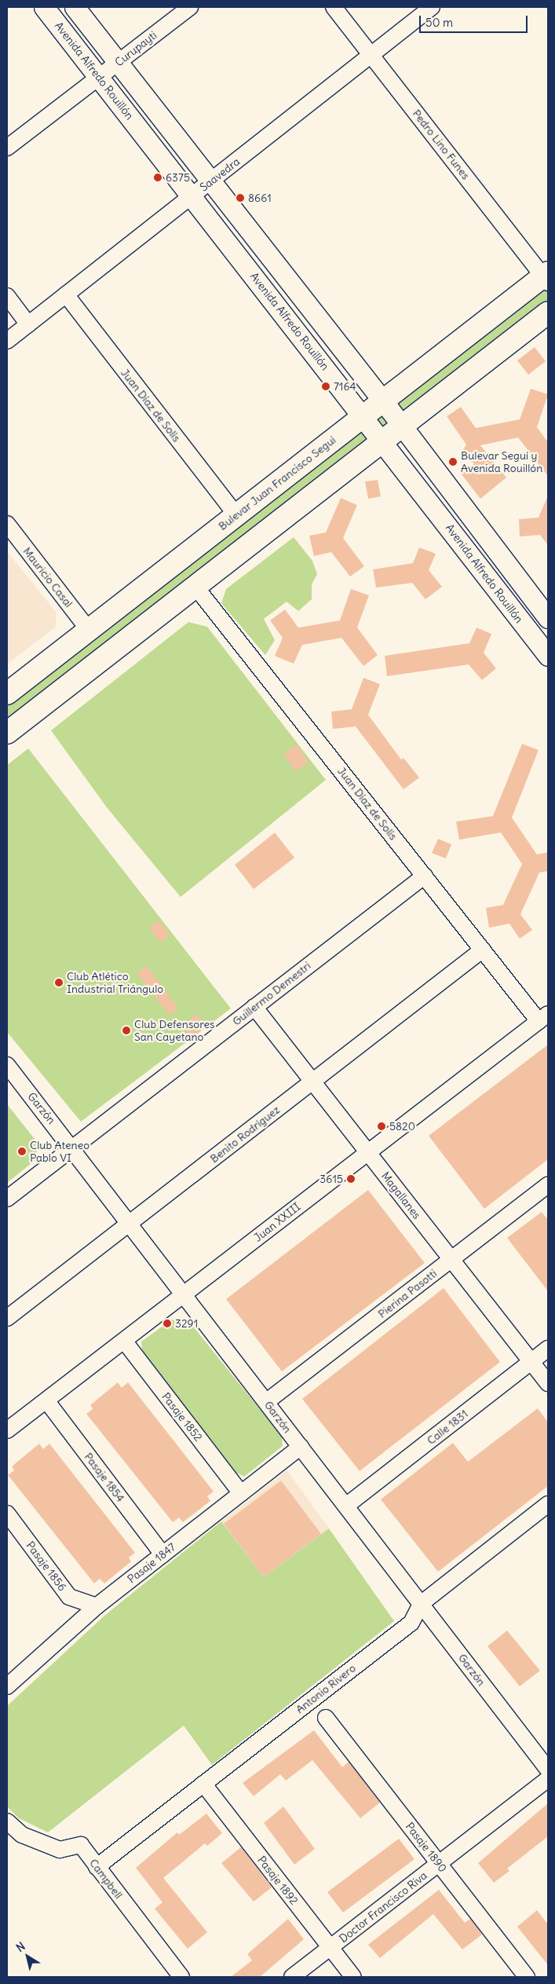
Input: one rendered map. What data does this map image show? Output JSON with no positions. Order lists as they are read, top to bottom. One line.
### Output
{"streets":{"main road":["Bulevar Juan Francisco Seguí"],"street":["Curupayti","Avenida Alfredo Rouillón","Pedro Lino Funes","Saavedra","Juan Díaz de Solís","Mauricio Casal","Guillermo Demestri","Garzón","Benito Rodríguez","Magallanes","Juan XXIII","Pierina Pasotti","Pasaje 1852","Calle 1831","Pasaje 1854","Pasaje 1847","Pasaje 1856","Antonio Rivero","Pasaje 1890","Campbell","Pasaje 1892","Doctor Francisco Riva"]},"crossings":[["Curupayti","Avenida Alfredo Rouillón"],["Avenida Alfredo Rouillón","Saavedra"],["Avenida Alfredo Rouillón","Bulevar Juan Francisco Seguí"],["Pedro Lino Funes","Saavedra"],["Pedro Lino Funes","Bulevar Juan Francisco Seguí"],["Saavedra","Juan Díaz de Solís"],["Juan Díaz de Solís","Bulevar Juan Francisco Seguí"],["Juan Díaz de Solís","Guillermo Demestri"],["Juan Díaz de Solís","Benito Rodríguez"],["Juan Díaz de Solís","Juan XXIII"],["Bulevar Juan Francisco Seguí","Mauricio Casal"],["Guillermo Demestri","Garzón"],["Guillermo Demestri","Magallanes"],["Garzón","Benito Rodríguez"],["Garzón","Juan XXIII"],["Garzón","Pierina Pasotti"],["Garzón","Calle 1831"],["Garzón","Pasaje 1847"],["Garzón","Antonio Rivero"],["Benito Rodríguez","Magallanes"],["Magallanes","Juan XXIII"],["Magallanes","Pierina Pasotti"],["Magallanes","Calle 1831"],["Juan XXIII","Pasaje 1852"],["Juan XXIII","Pasaje 1854"],["Pasaje 1852","Pasaje 1847"],["Pasaje 1854","Pasaje 1847"],["Pasaje 1847","Pasaje 1856"],["Antonio Rivero","Campbell"],["Antonio Rivero","Pasaje 1892"],["Pasaje 1890","Doctor Francisco Riva"],["Pasaje 1892","Doctor Francisco Riva"]],"places":["6375","8661","7164","Bulevar Seguí y Avenida Rouillón","Club Atlético Industrial Triángulo","Club Defensores San Cayetano","5820","Club Ateneo Pablo VI","3615","3291"],"scale_bar":"50 m","north":"top left"}
